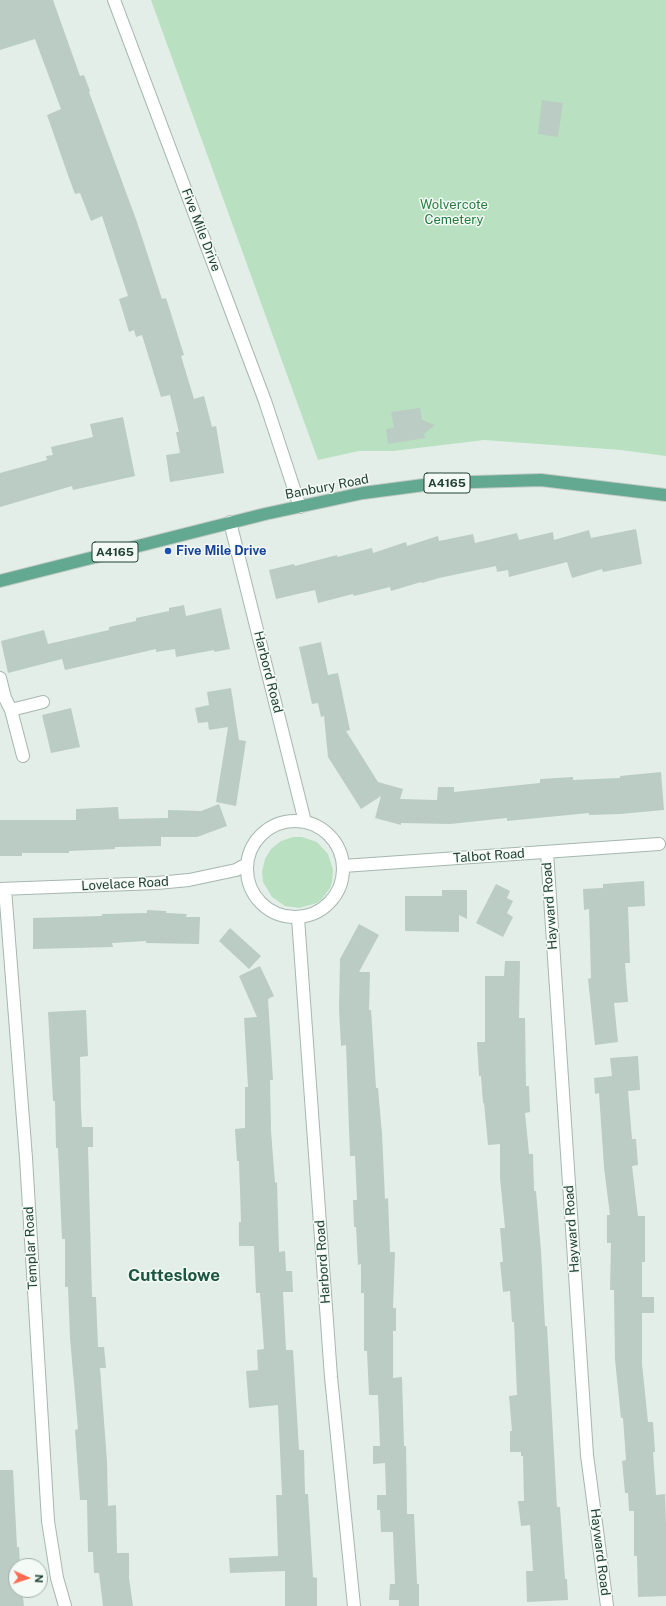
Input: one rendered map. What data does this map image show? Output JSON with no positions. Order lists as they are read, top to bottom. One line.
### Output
{"streets":{"main road":["A4165","Banbury Road"],"street":["Five Mile Drive","Harbord Road","Talbot Road","Lovelace Road","Hayward Road","Templar Road"]},"crossings":[["Five Mile Drive","Banbury Road"],["Banbury Road","Harbord Road"],["Harbord Road","Talbot Road"],["Harbord Road","Lovelace Road"],["Talbot Road","Lovelace Road"],["Talbot Road","Hayward Road"],["Lovelace Road","Templar Road"]],"districts":["Cutteslowe"],"parks":["Wolvercote Cemetery"],"places":["Five Mile Drive"],"north":"right"}
